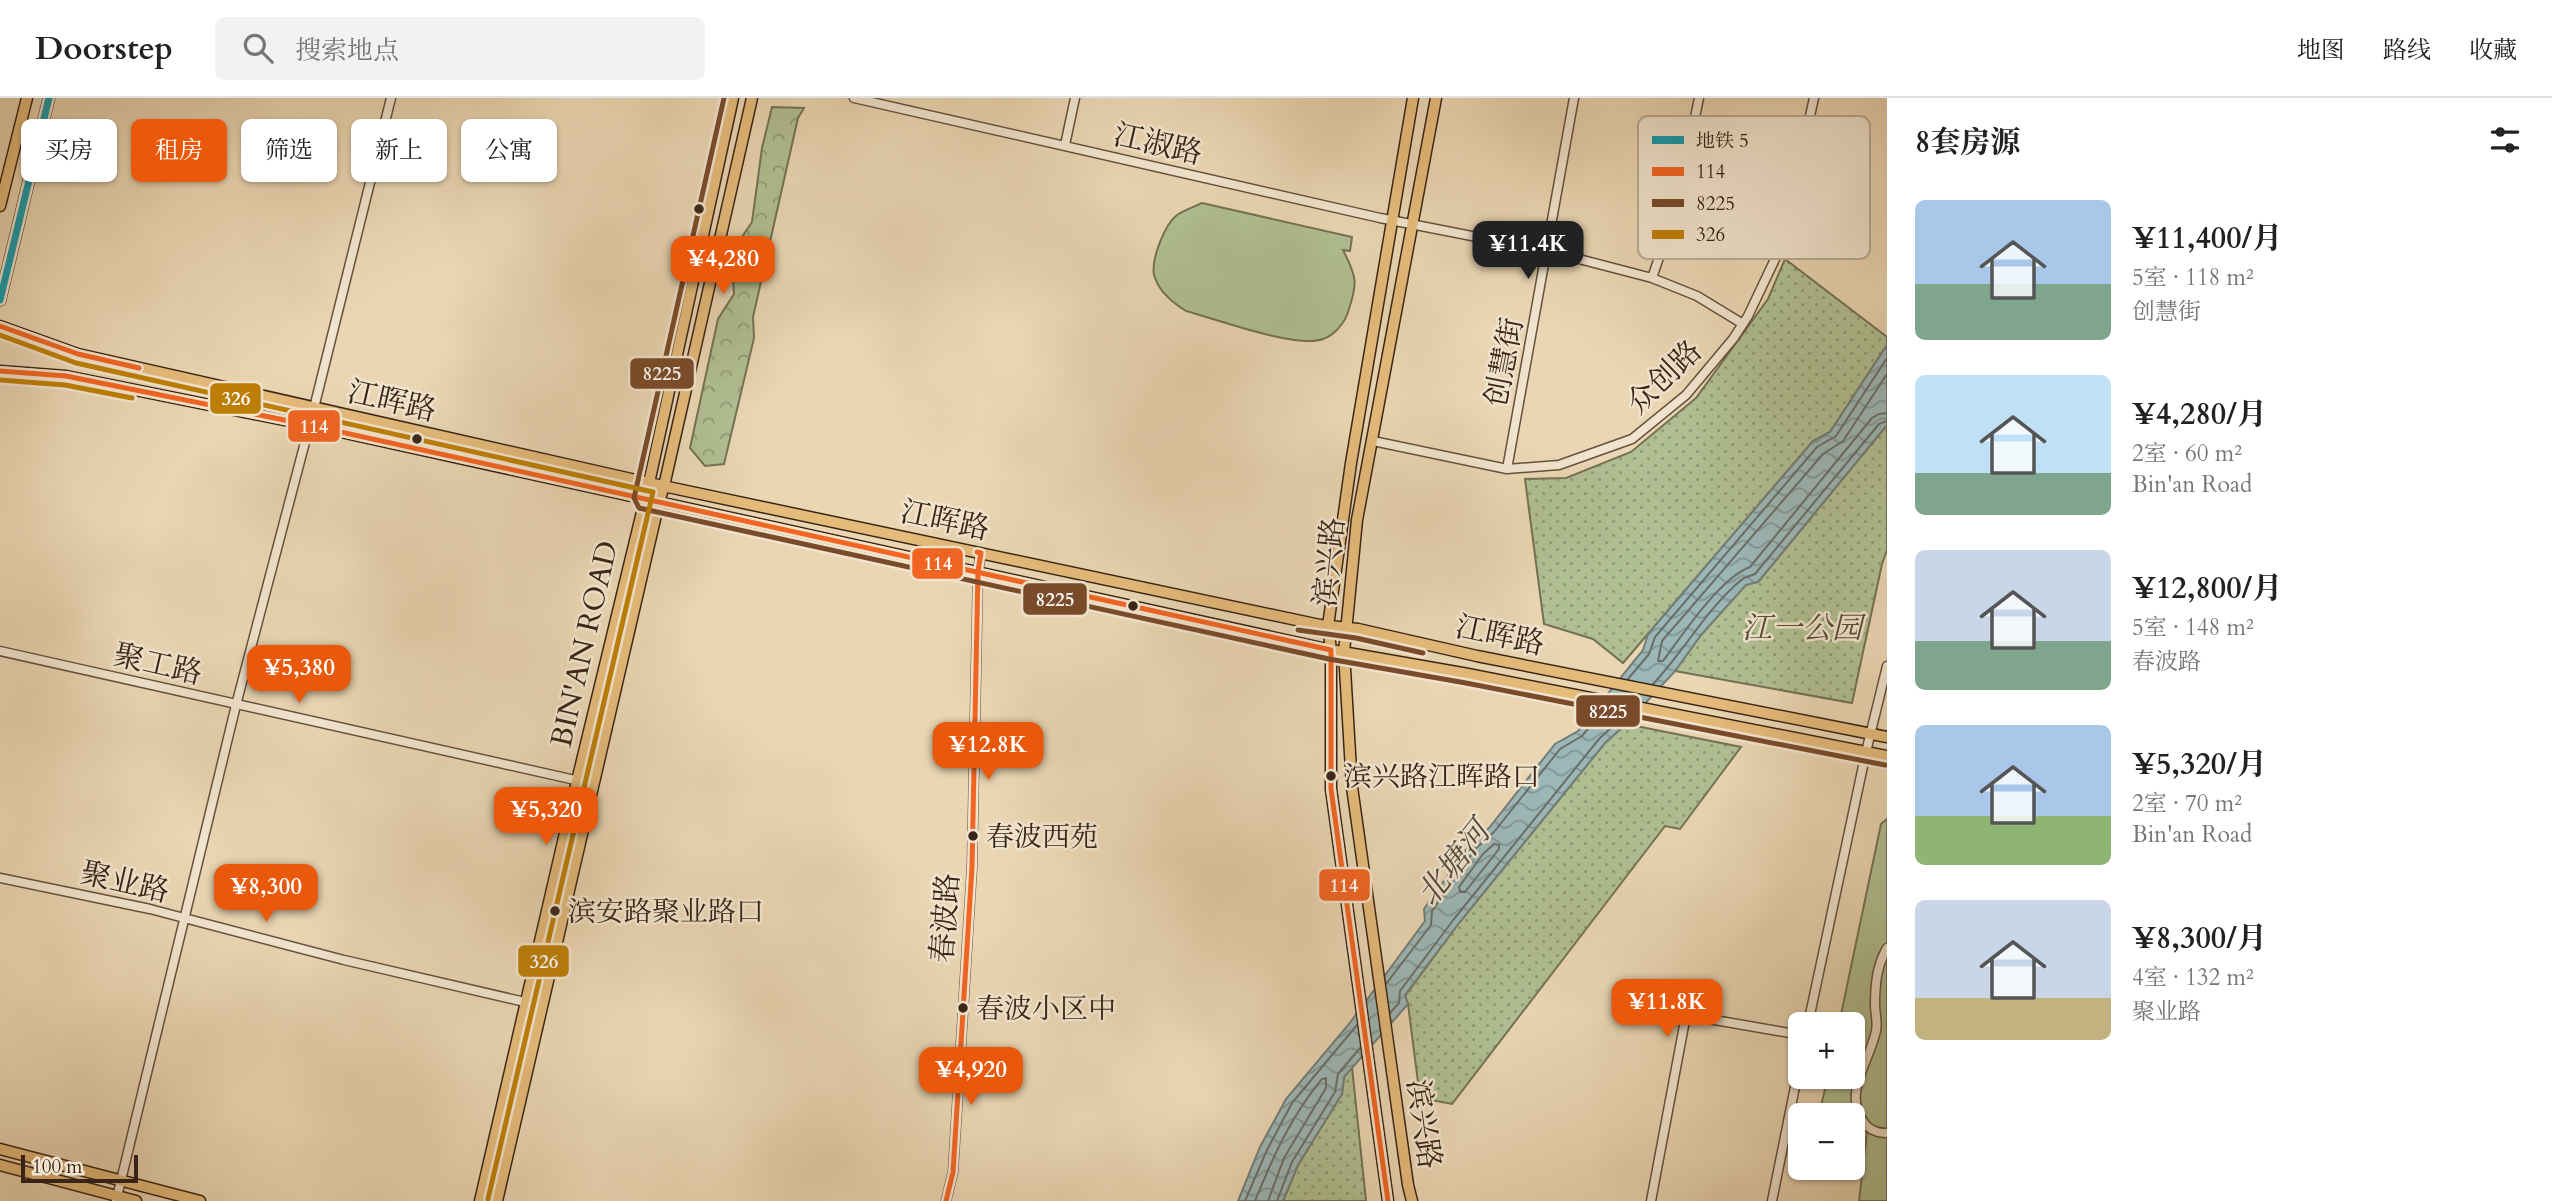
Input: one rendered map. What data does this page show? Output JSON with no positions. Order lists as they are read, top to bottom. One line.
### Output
{"streets":{"main road":["江晖路","滨兴路","BIN'AN ROAD"],"street":["江淑路","创慧街","众创路","聚工路","聚业路","春波路"]},"crossings":[["江淑路","创慧街"],["江淑路","众创路"],["江淑路","滨兴路"],["创慧街","众创路"],["众创路","滨兴路"],["江晖路","滨兴路"],["江晖路","BIN'AN ROAD"],["江晖路","春波路"],["BIN'AN ROAD","聚工路"],["BIN'AN ROAD","聚业路"]],"water":["北塘河"],"parks":["江一公园"],"places":["滨兴路江晖路口","春波西苑","滨安路聚业路口","春波小区中"],"lines":["metro line 5","transit line 8225","transit line 114","transit line 326"],"legend":["地铁 5","114","8225","326"],"scale_bar":"100 m","page":{"header":"Doorstep","search":"搜索地点","nav":["地图","路线","收藏"],"heading":"8套房源","chip":["买房","租房","筛选","新上","公寓"],"list":[{"name":"¥11,400/月","note":"5室 · 118 m² · 创慧街"},{"name":"¥4,280/月","note":"2室 · 60 m² · Bin'an Road"},{"name":"¥12,800/月","note":"5室 · 148 m² · 春波路"},{"name":"¥5,320/月","note":"2室 · 70 m² · Bin'an Road"},{"name":"¥8,300/月","note":"4室 · 132 m² · 聚业路"}],"price":["¥11.4K","¥4,280","¥5,380","¥12.8K","¥5,320","¥8,300","¥11.8K","¥4,920"],"map_buttons":["+","−"],"scale":"100 m"}}
